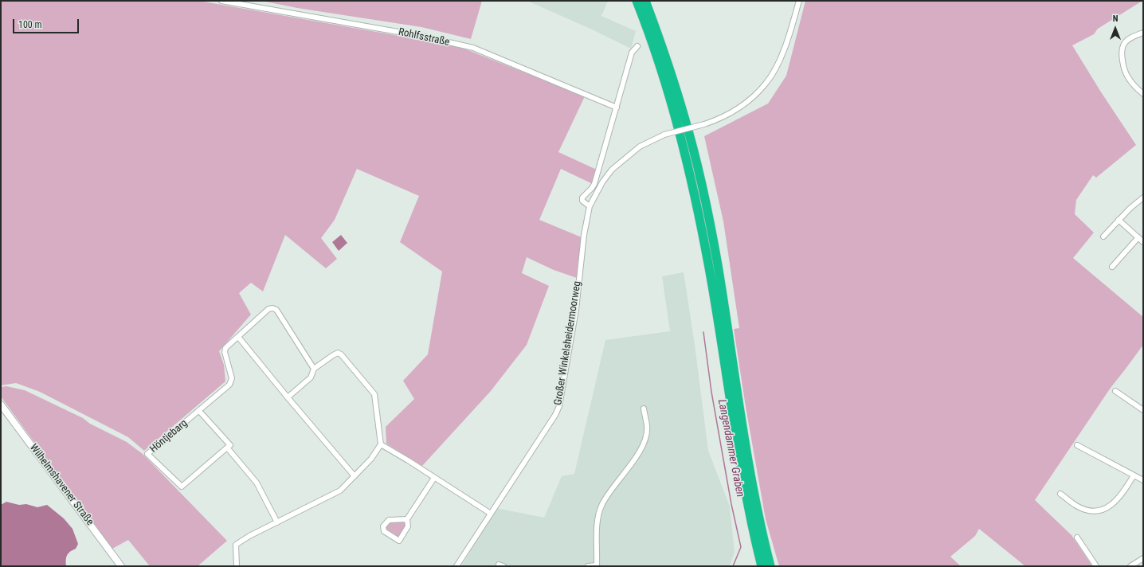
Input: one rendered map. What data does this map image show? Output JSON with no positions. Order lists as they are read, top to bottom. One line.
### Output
{"streets":{"street":["Rohlfsstraße","Großer Winkelsheidermoorweg","Höntjebarg","Wilhelmshavener Straße"]},"water":["Langendammer Graben"],"scale_bar":"100 m","north":"top"}
